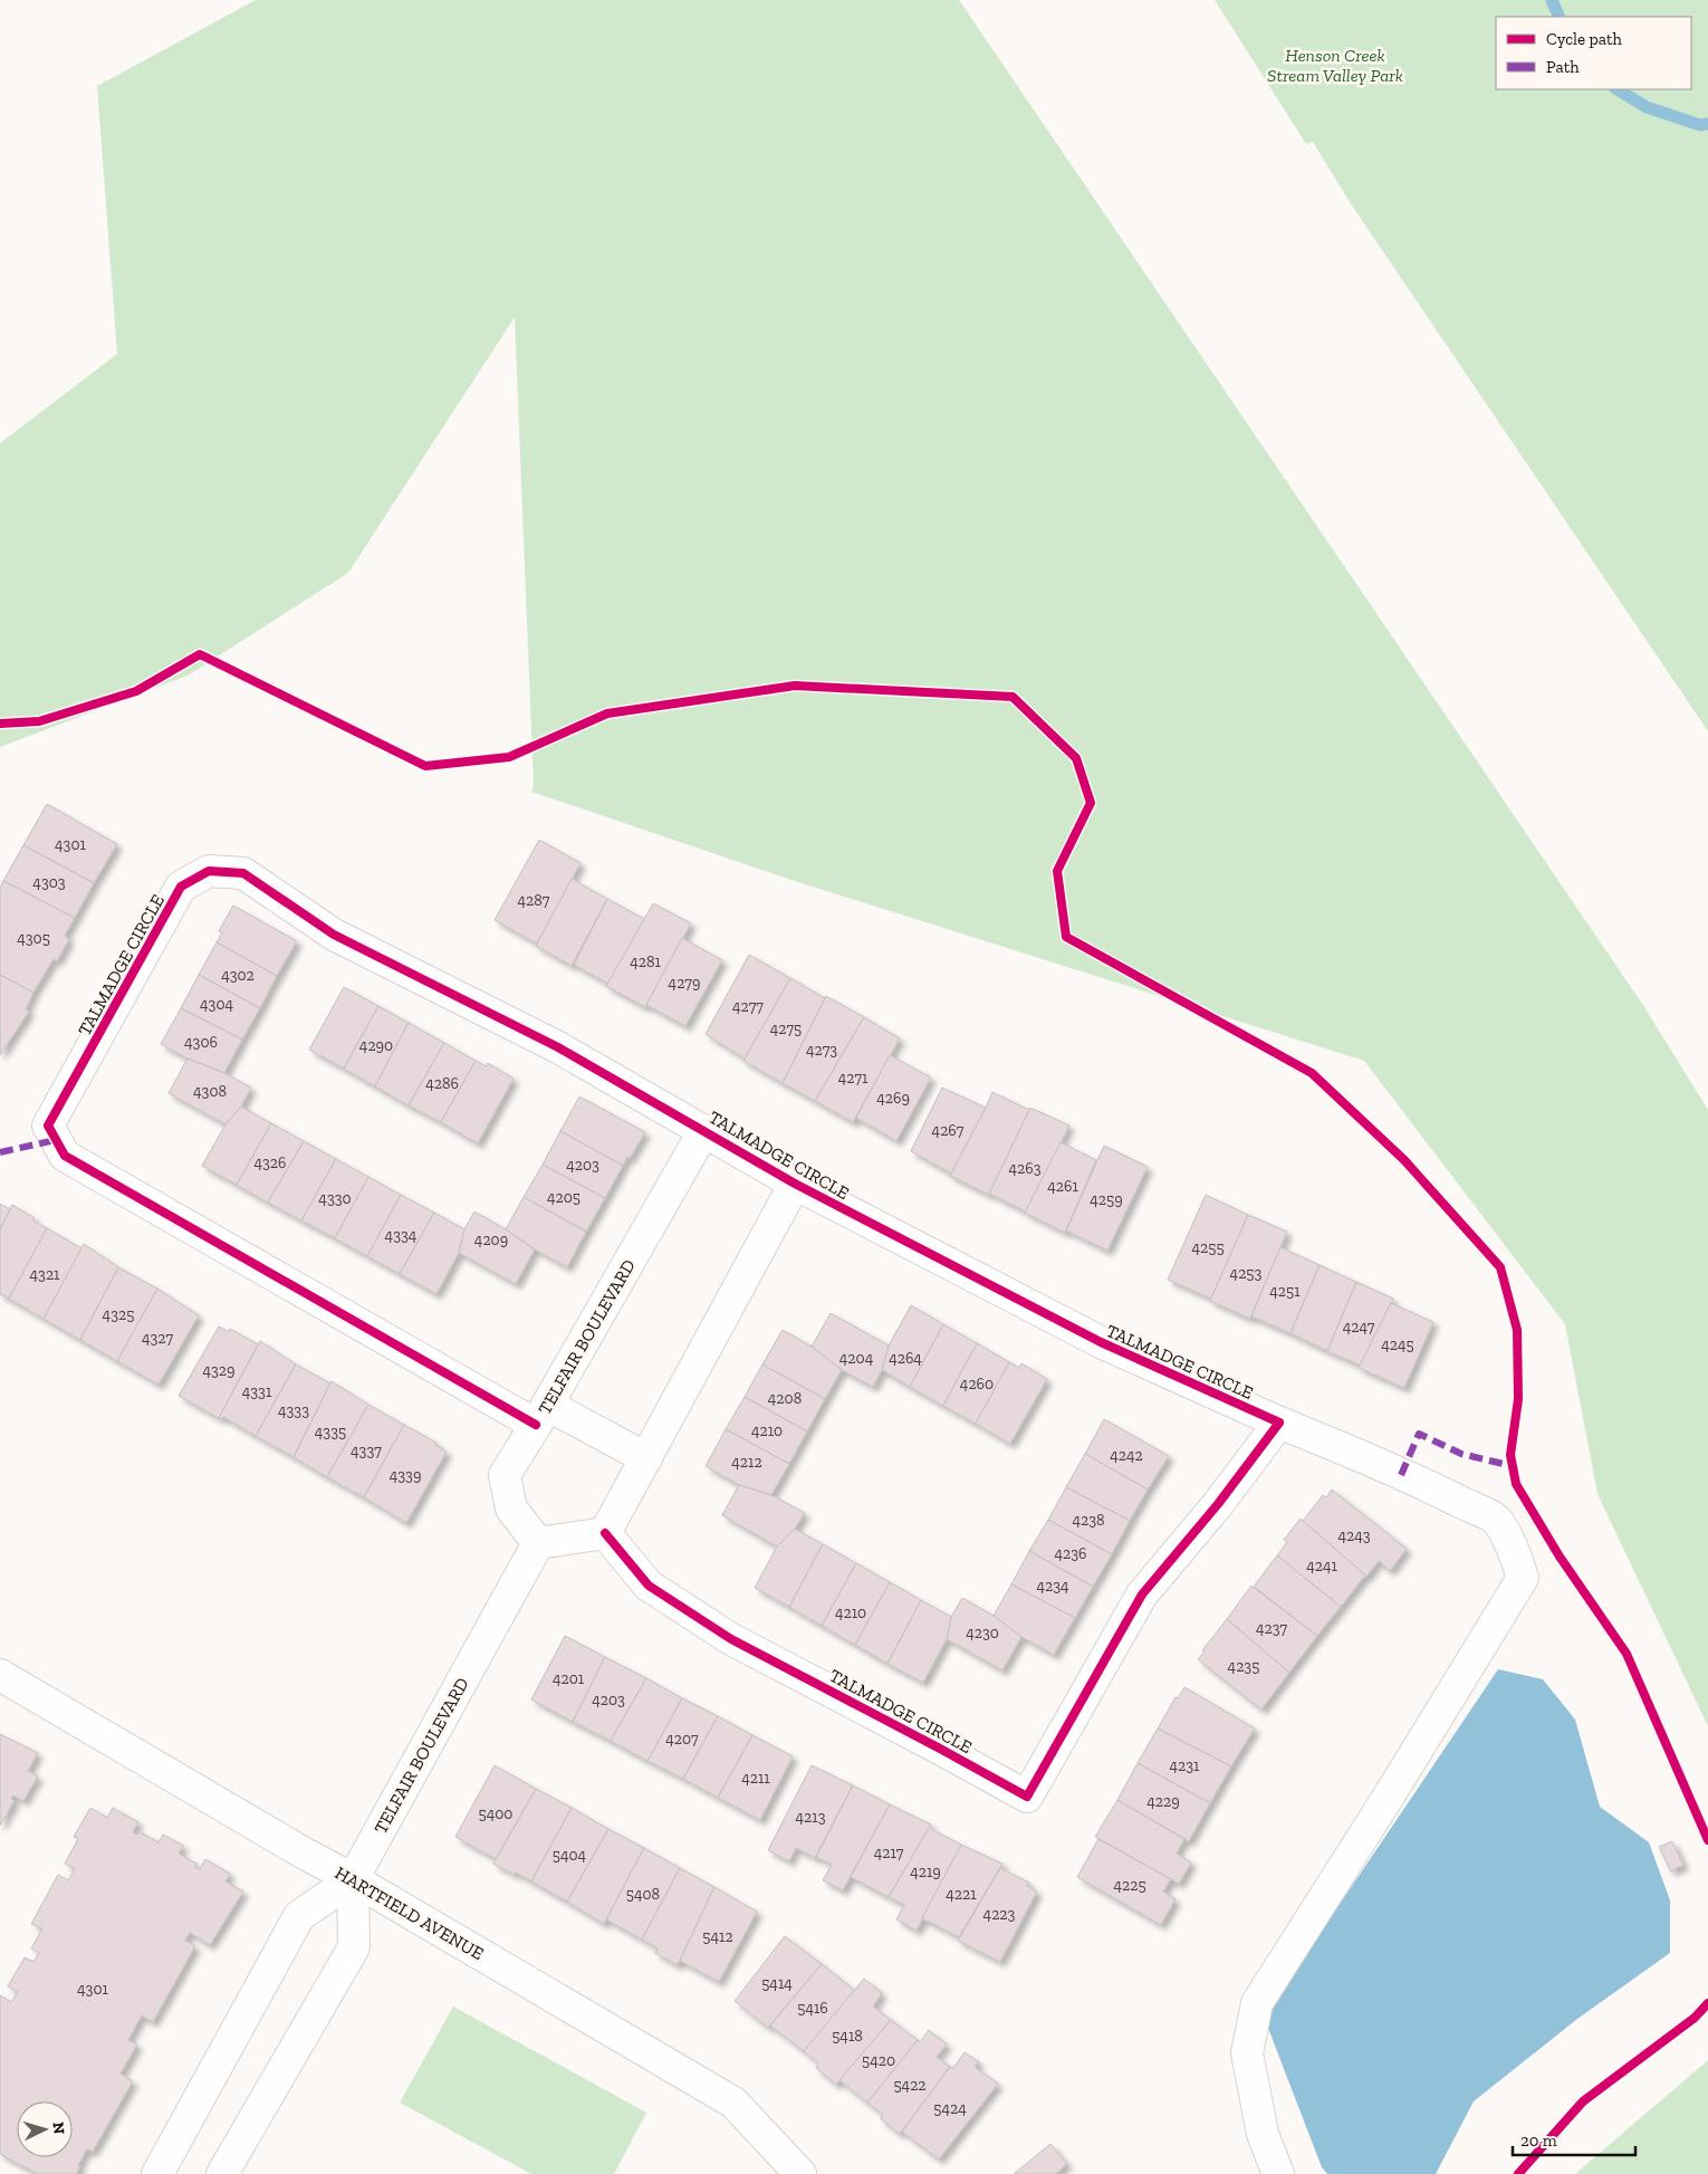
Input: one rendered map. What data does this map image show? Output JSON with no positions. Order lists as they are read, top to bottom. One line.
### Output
{"streets":{"street":["TALMADGE CIRCLE","TELFAIR BOULEVARD","HARTFIELD AVENUE"]},"crossings":[["TALMADGE CIRCLE","TELFAIR BOULEVARD"],["TELFAIR BOULEVARD","HARTFIELD AVENUE"]],"parks":["Henson Creek Stream Valley Park"],"house_numbers":["4301","4303","4287","4305","4281","4302","4279","4304","4277","4275","4306","4290","4273","4271","4286","4308","4269","4267","4326","4203","4263","4261","4205","4330","4259","4334","4209","4255","4253","4321","4251","4325","4247","4327","4245","4204","4264","4329","4260","4331","4208","4333","4210","4335","4337","4242","4212","4339","4238","4243","4236","4241","4234","4210","4237","4230","4235","4201","4203","4207","4231","4211","4229","5400","4213","4217","5404","4219","4225","5408","4221","4223","5412","5414","4301","5416","5418","5420","5422","5424"],"legend":["Cycle path","Path"],"scale_bar":"20 m","north":"right"}
